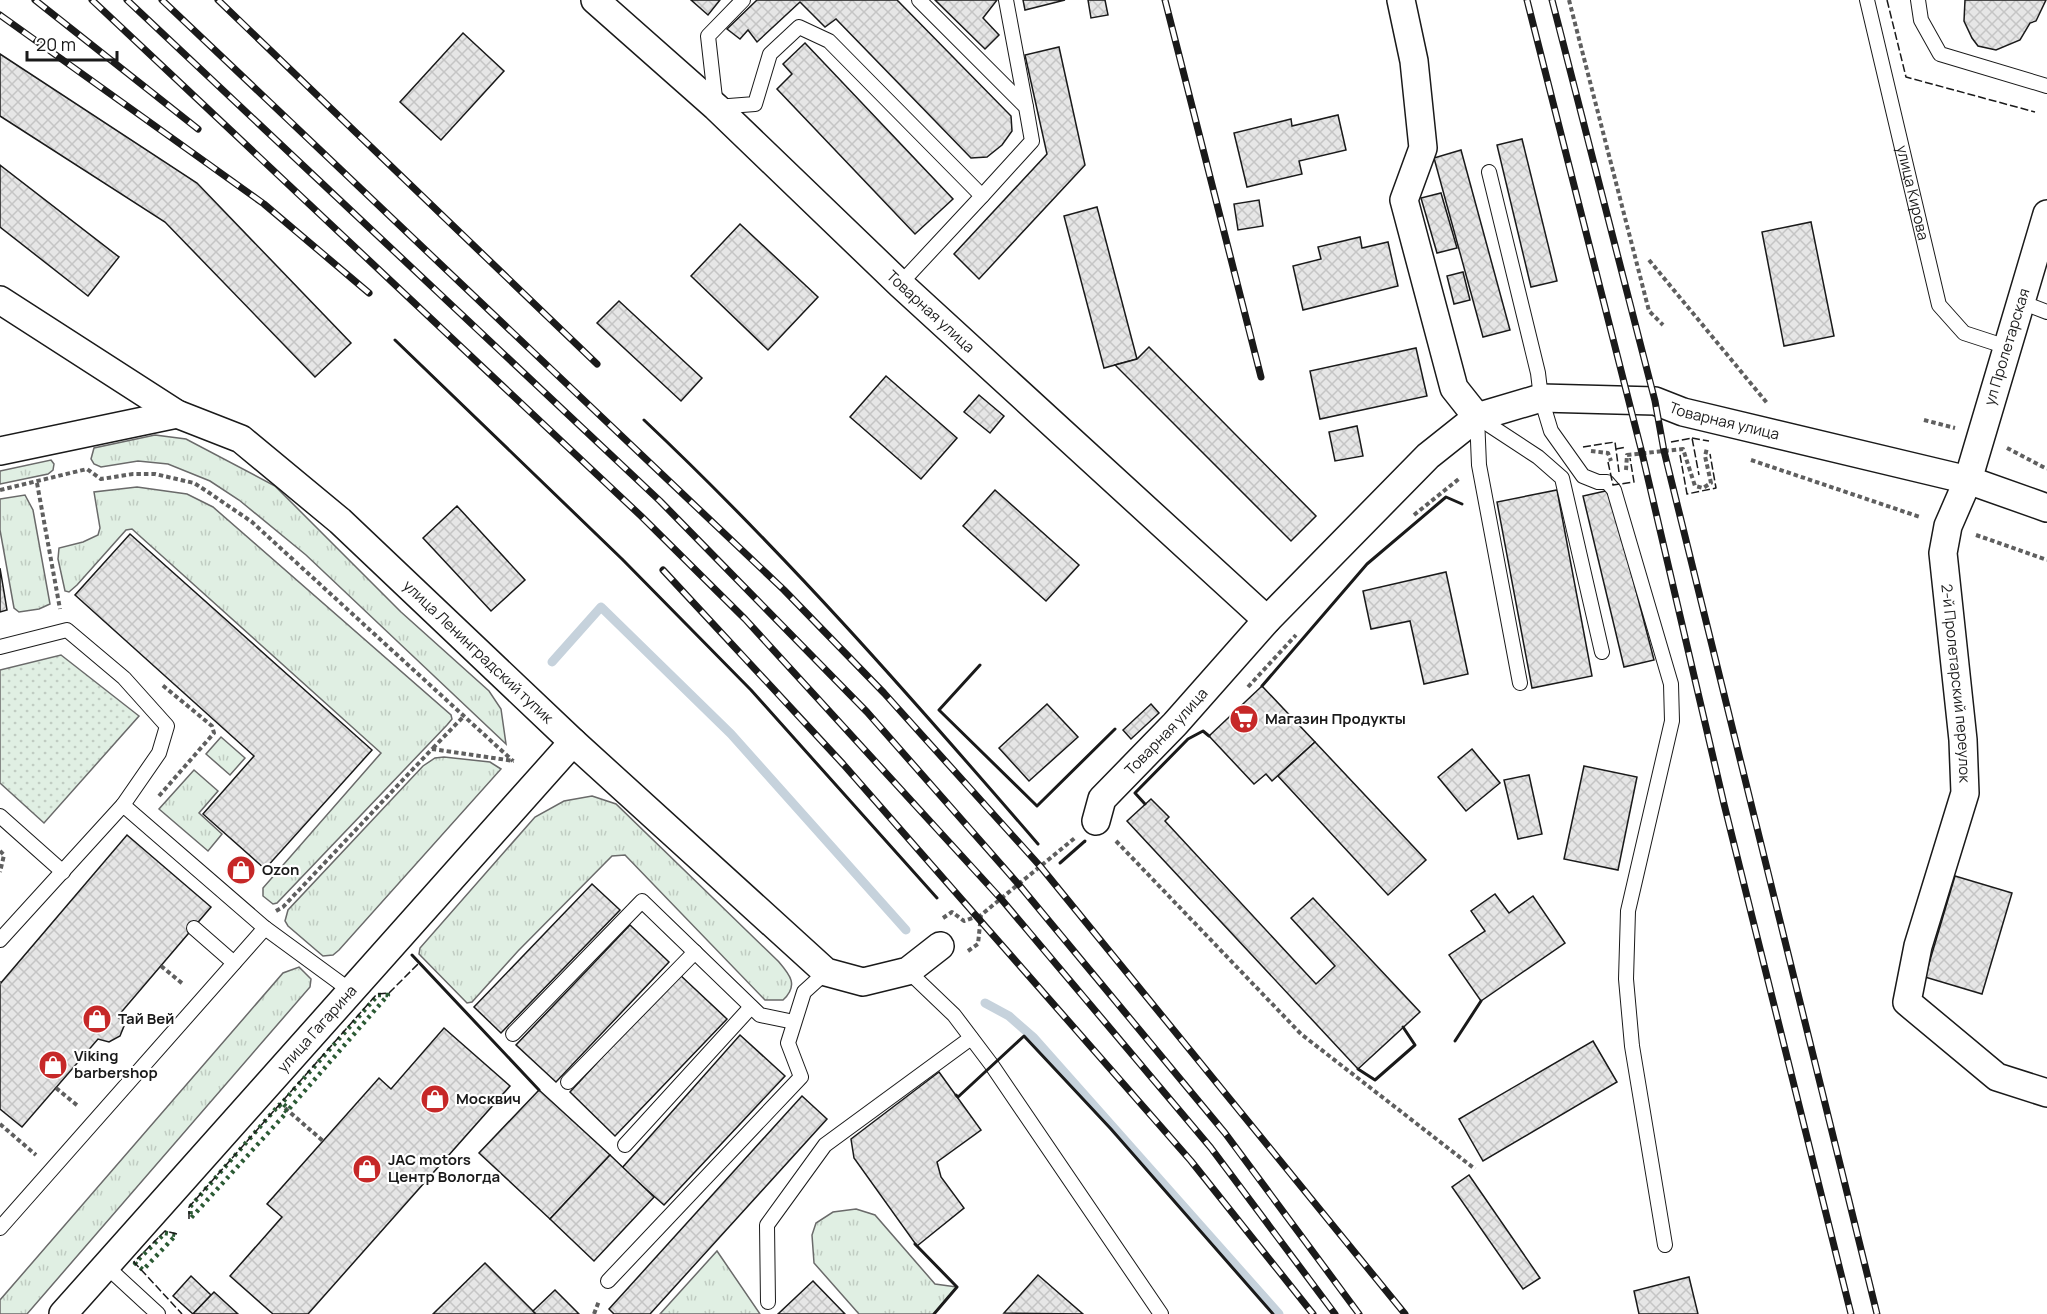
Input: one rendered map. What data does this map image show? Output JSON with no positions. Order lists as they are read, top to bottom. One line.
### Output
{"streets":{"street":["Товарная улица","ул Пролетарская","улица Ленинградский тупик","2-й Пролетарский переулок","улица Гагарина"],"lane":["улица Кирова"]},"crossings":[["улица Кирова","ул Пролетарская"],["Товарная улица","ул Пролетарская"],["Товарная улица","2-й Пролетарский переулок"],["ул Пролетарская","2-й Пролетарский переулок"],["улица Ленинградский тупик","улица Гагарина"]],"places":{"supermarket":["Магазин Продукты"],"shop":["Ozon","Тай Вей","Viking barbershop","Москвич","JAC motors Центр Вологда"]},"scale_bar":"20 m"}
